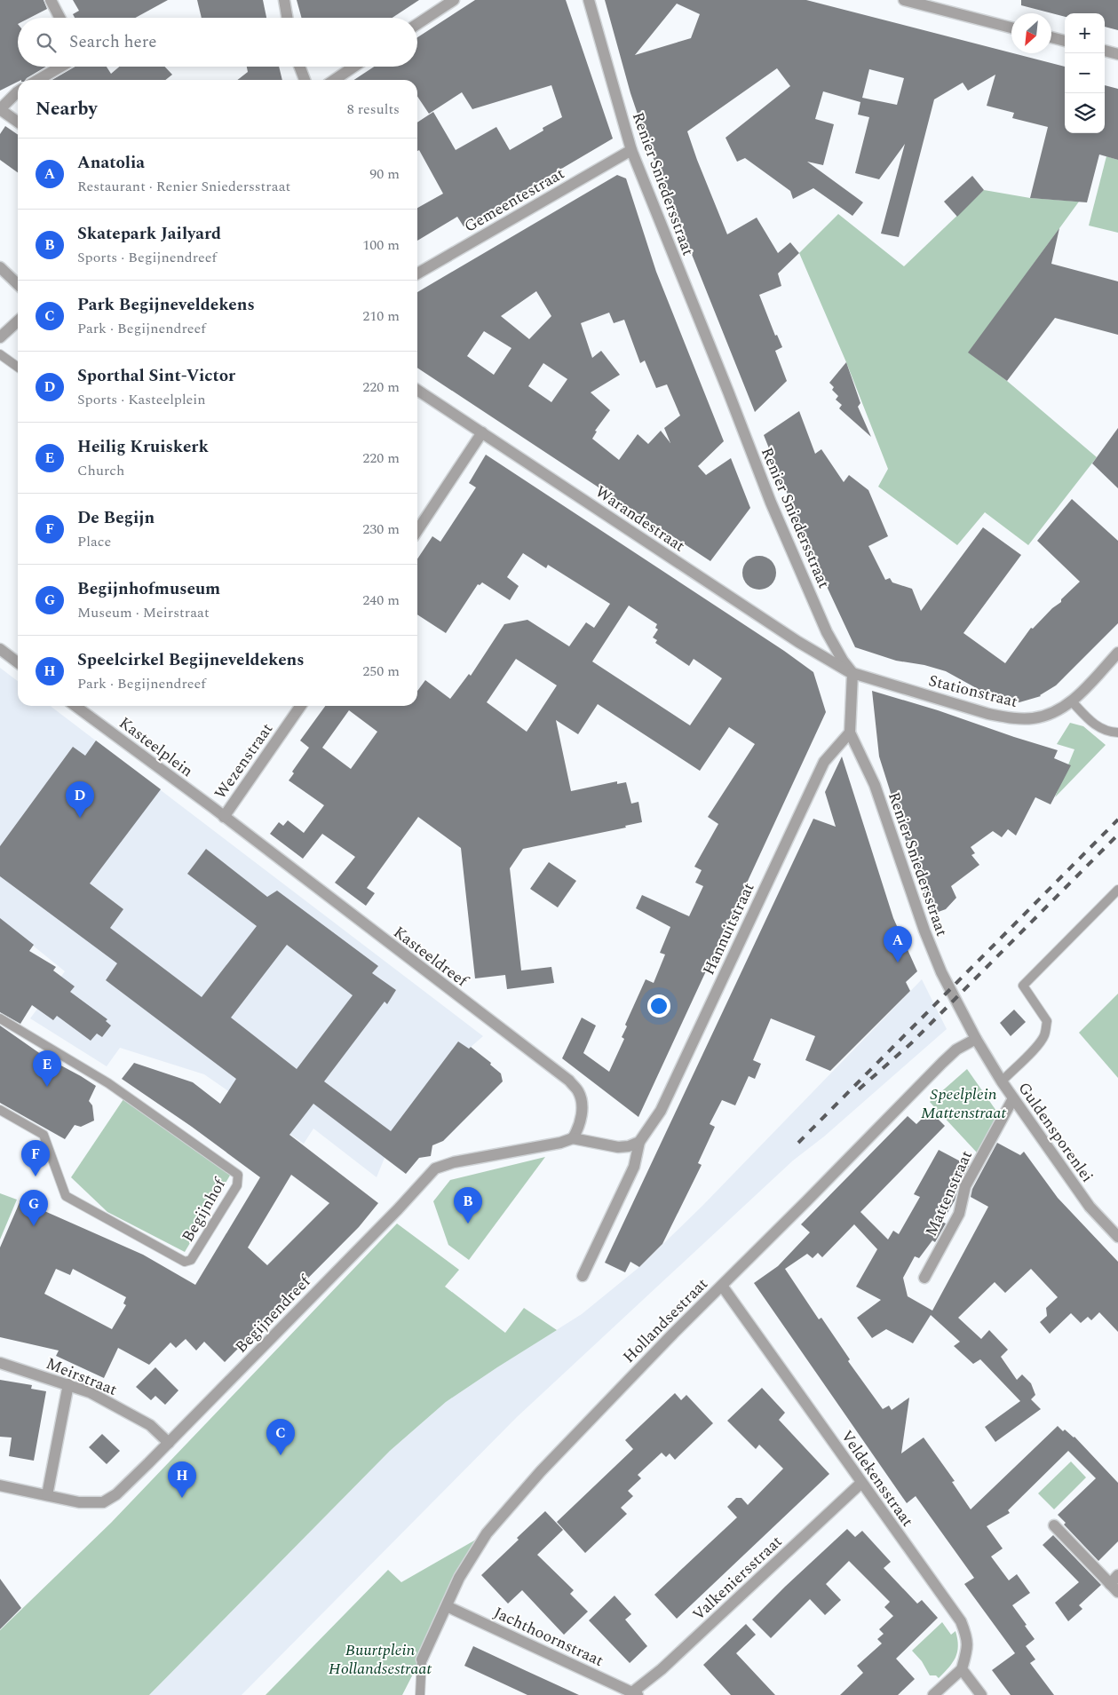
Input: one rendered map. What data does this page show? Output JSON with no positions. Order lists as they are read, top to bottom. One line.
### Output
{"streets":{"street":["Renier Sniedersstraat","Gemeentestraat","Warandestraat","Stationstraat","Kasteelplein","Wezenstraat","Hannuitstraat","Kasteeldreef","Guldensporenlei","Mattenstraat","Begijnendreef","Hollandsestraat","Meirstraat","Veldekensstraat","Valkeniersstraat","Jachthoornstraat"],"lane":["Begijnhof"]},"crossings":[["Renier Sniedersstraat","Gemeentestraat"],["Renier Sniedersstraat","Warandestraat"],["Renier Sniedersstraat","Stationstraat"],["Renier Sniedersstraat","Hannuitstraat"],["Renier Sniedersstraat","Guldensporenlei"],["Renier Sniedersstraat","Hollandsestraat"],["Warandestraat","Stationstraat"],["Kasteelplein","Wezenstraat"],["Kasteelplein","Kasteeldreef"],["Wezenstraat","Kasteeldreef"],["Kasteeldreef","Begijnendreef"],["Guldensporenlei","Mattenstraat"],["Guldensporenlei","Hollandsestraat"],["Begijnendreef","Meirstraat"],["Hollandsestraat","Veldekensstraat"],["Hollandsestraat","Jachthoornstraat"],["Veldekensstraat","Valkeniersstraat"],["Valkeniersstraat","Jachthoornstraat"]],"parks":["Speelplein Mattenstraat","Buurtplein Hollandsestraat"],"north":"bottom left","page":{"map_buttons":["+","−"],"search":"Search here","heading":["Nearby","8 results"],"list":[{"mark":"A","name":"Anatolia","note":"Restaurant · Renier Sniedersstraat","value":"90 m"},{"mark":"B","name":"Skatepark Jailyard","note":"Sports · Begijnendreef","value":"100 m"},{"mark":"C","name":"Park Begijneveldekens","note":"Park · Begijnendreef","value":"210 m"},{"mark":"D","name":"Sporthal Sint-Victor","note":"Sports · Kasteelplein","value":"220 m"},{"mark":"E","name":"Heilig Kruiskerk","note":"Church","value":"220 m"},{"mark":"F","name":"De Begijn","note":"Place","value":"230 m"},{"mark":"G","name":"Begijnhofmuseum","note":"Museum · Meirstraat","value":"240 m"},{"mark":"H","name":"Speelcirkel Begijneveldekens","note":"Park · Begijnendreef","value":"250 m"}],"pins":["D","A","E","F","B","G","C","H"]}}
